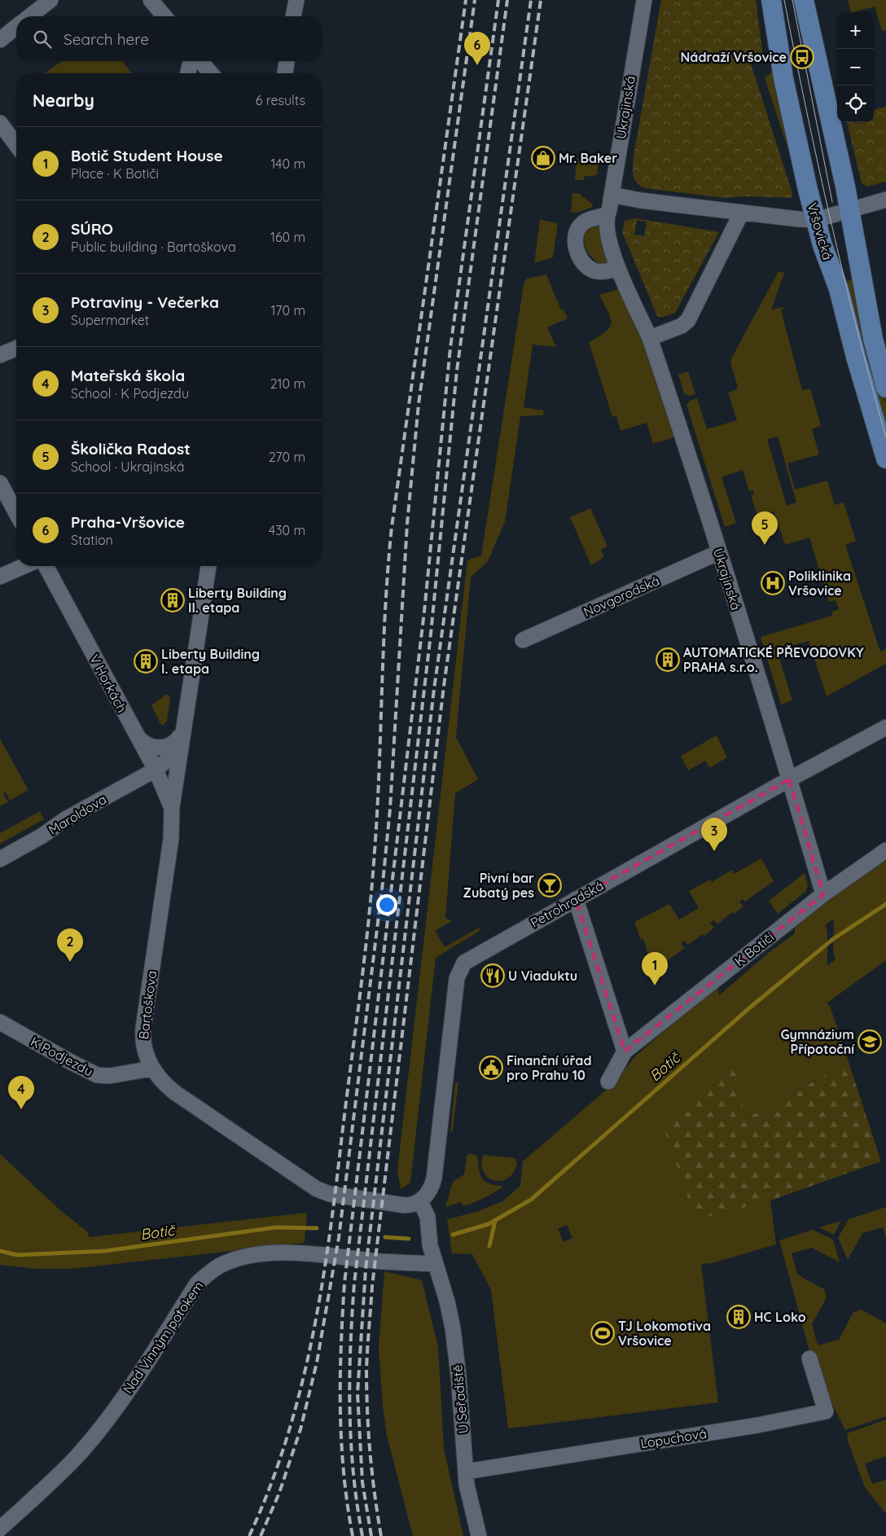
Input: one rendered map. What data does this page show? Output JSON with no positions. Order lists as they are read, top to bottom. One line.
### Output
{"streets":{"main road":["Vršovická"],"street":["Ukrajinská","Novgorodská","V Horkách","Maroldova","Petrohradská","K Botiči","Bartoškova","K Podjezdu","Nad Vinným potokem","U Seřadiště","Lopuchová"]},"crossings":[["Ukrajinská","Novgorodská"],["Ukrajinská","Petrohradská"],["Ukrajinská","K Botiči"],["V Horkách","Maroldova"],["V Horkách","Bartoškova"],["Maroldova","Bartoškova"],["Petrohradská","Bartoškova"],["Bartoškova","K Podjezdu"],["Nad Vinným potokem","U Seřadiště"],["U Seřadiště","Lopuchová"]],"water":["Botič"],"places":{"bus stop":["Nádraží Vršovice"],"shop":["Mr. Baker"],"hospital":["Poliklinika Vršovice"],"building":["Liberty Building II. etapa","AUTOMATICKÉ PŘEVODOVKY PRAHA s.r.o.","Liberty Building I. etapa","HC Loko"],"bar":["Pivní bar Zubatý pes"],"restaurant":["U Viaduktu"],"school or university":["Gymnázium Přípotoční"],"public building":["Finanční úřad pro Prahu 10"],"sports":["TJ Lokomotiva Vršovice"]},"page":{"map_buttons":["+","−"],"search":"Search here","pins":["6","5","3","2","1","4"],"heading":["Nearby","6 results"],"list":[{"mark":"1","name":"Botič Student House","note":"Place · K Botiči","value":"140 m"},{"mark":"2","name":"SÚRO","note":"Public building · Bartoškova","value":"160 m"},{"mark":"3","name":"Potraviny - Večerka","note":"Supermarket","value":"170 m"},{"mark":"4","name":"Mateřská škola","note":"School · K Podjezdu","value":"210 m"},{"mark":"5","name":"Školička Radost","note":"School · Ukrajinská","value":"270 m"},{"mark":"6","name":"Praha-Vršovice","note":"Station","value":"430 m"}]}}
